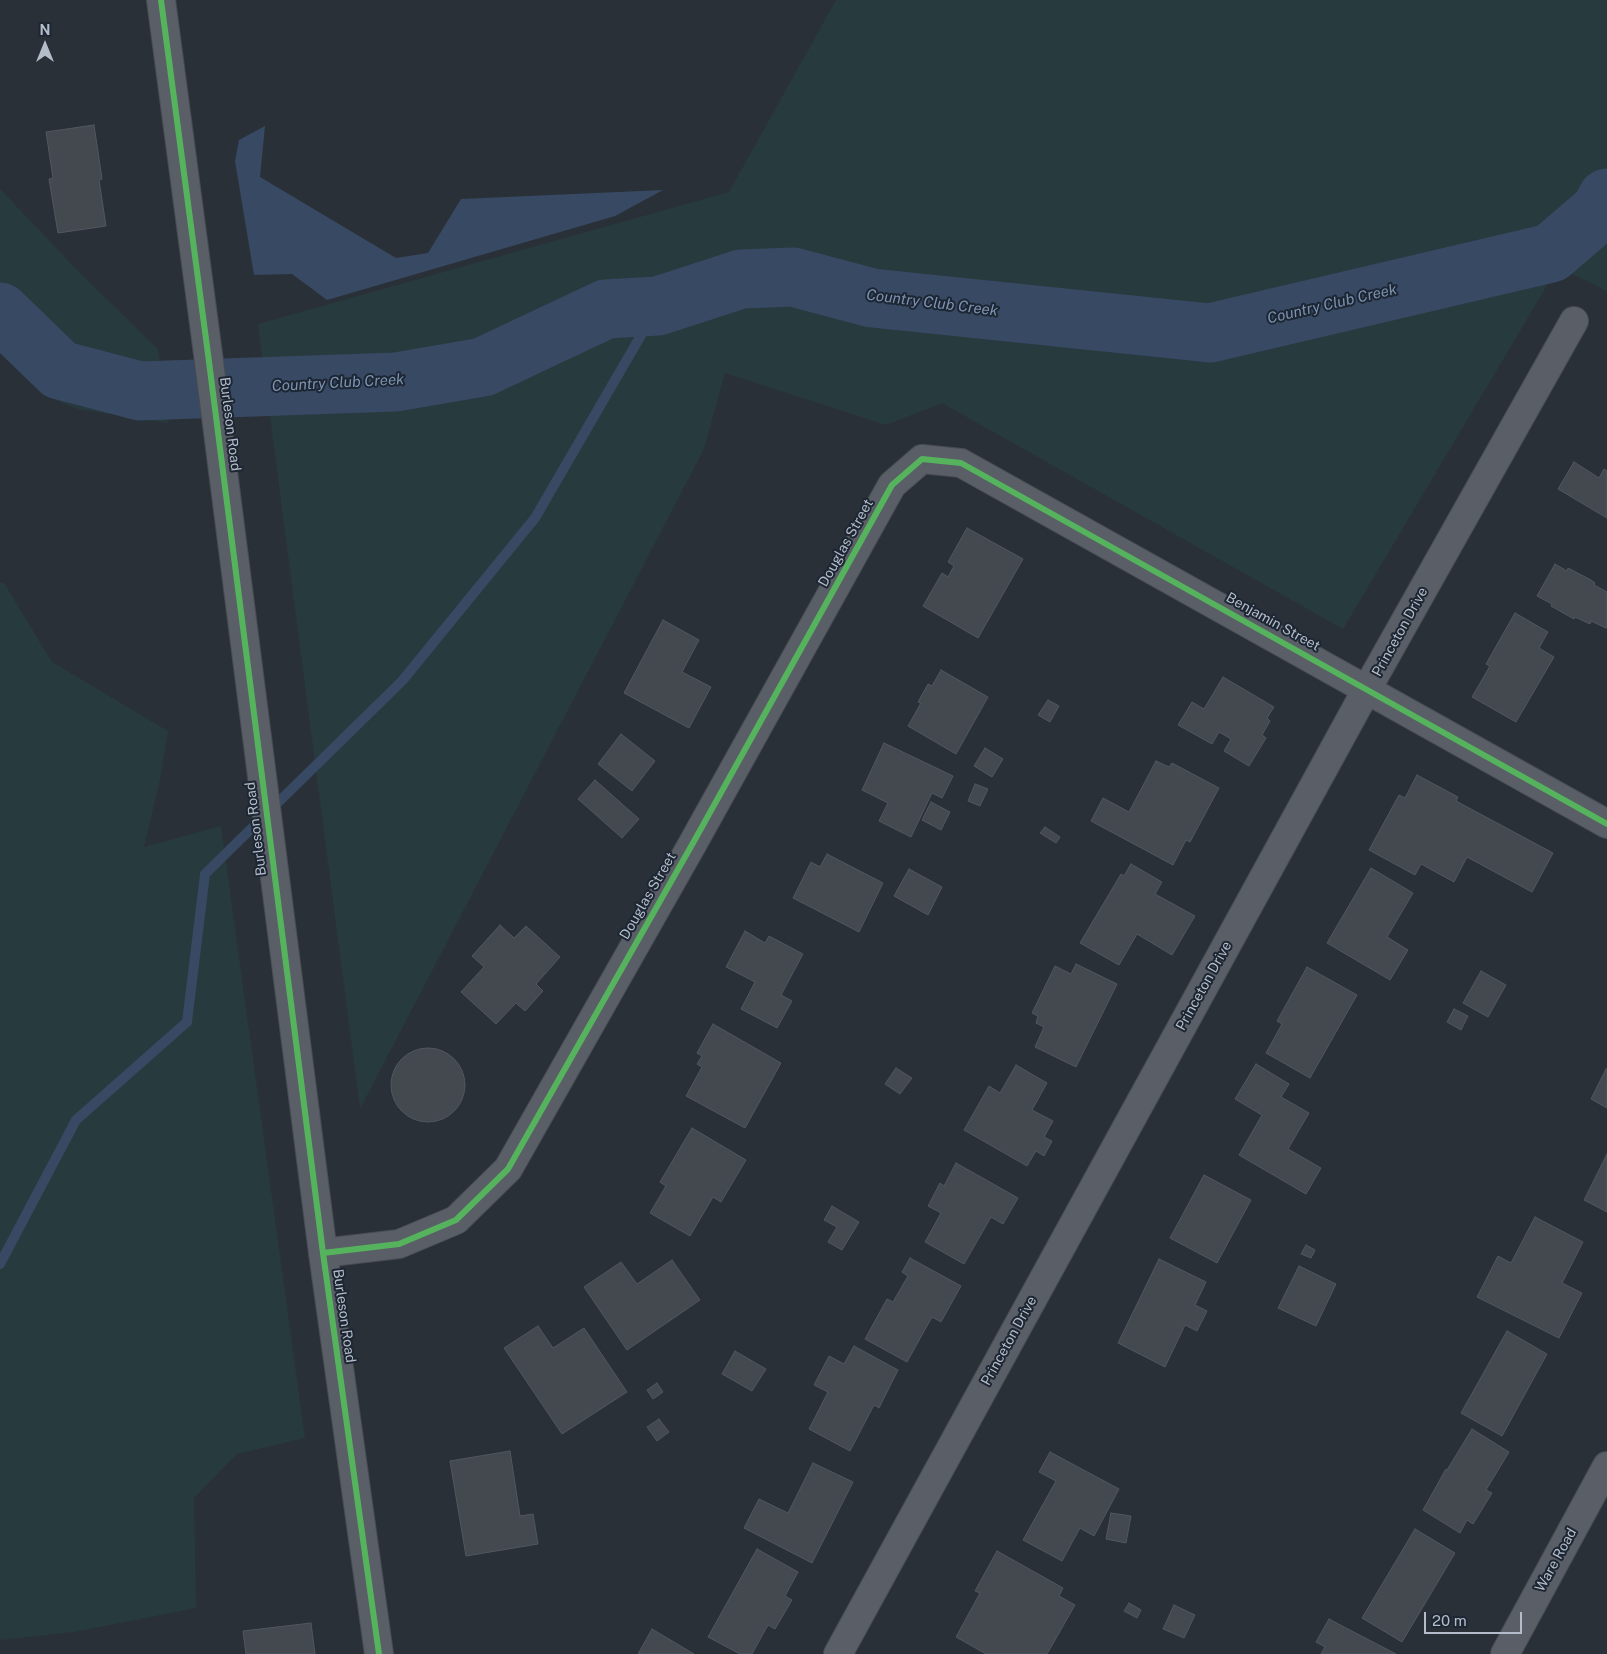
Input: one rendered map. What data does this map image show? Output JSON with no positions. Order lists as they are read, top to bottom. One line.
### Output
{"streets":{"street":["Burleson Road","Douglas Street","Benjamin Street","Princeton Drive","Ware Road"]},"crossings":[["Burleson Road","Douglas Street"],["Douglas Street","Benjamin Street"],["Benjamin Street","Princeton Drive"]],"water":["Country Club Creek"],"scale_bar":"20 m","north":"top"}
